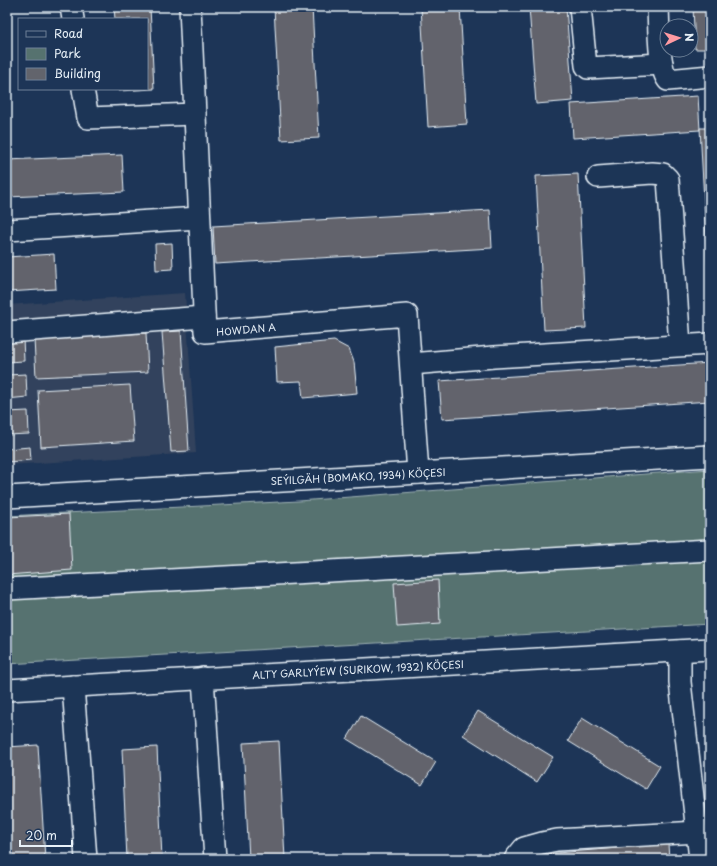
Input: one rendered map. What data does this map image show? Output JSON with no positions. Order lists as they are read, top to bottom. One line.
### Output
{"streets":{"street":["HOWDAN A","SEÝILGÄH (BOMAKO, 1934) KÖÇESI","ALTY GARLYÝEW (SURIKOW, 1932) KÖÇESI"]},"crossings":[["HOWDAN A","SEÝILGÄH (BOMAKO, 1934) KÖÇESI"]],"legend":["Road","Park","Building"],"scale_bar":"20 m","north":"right"}
